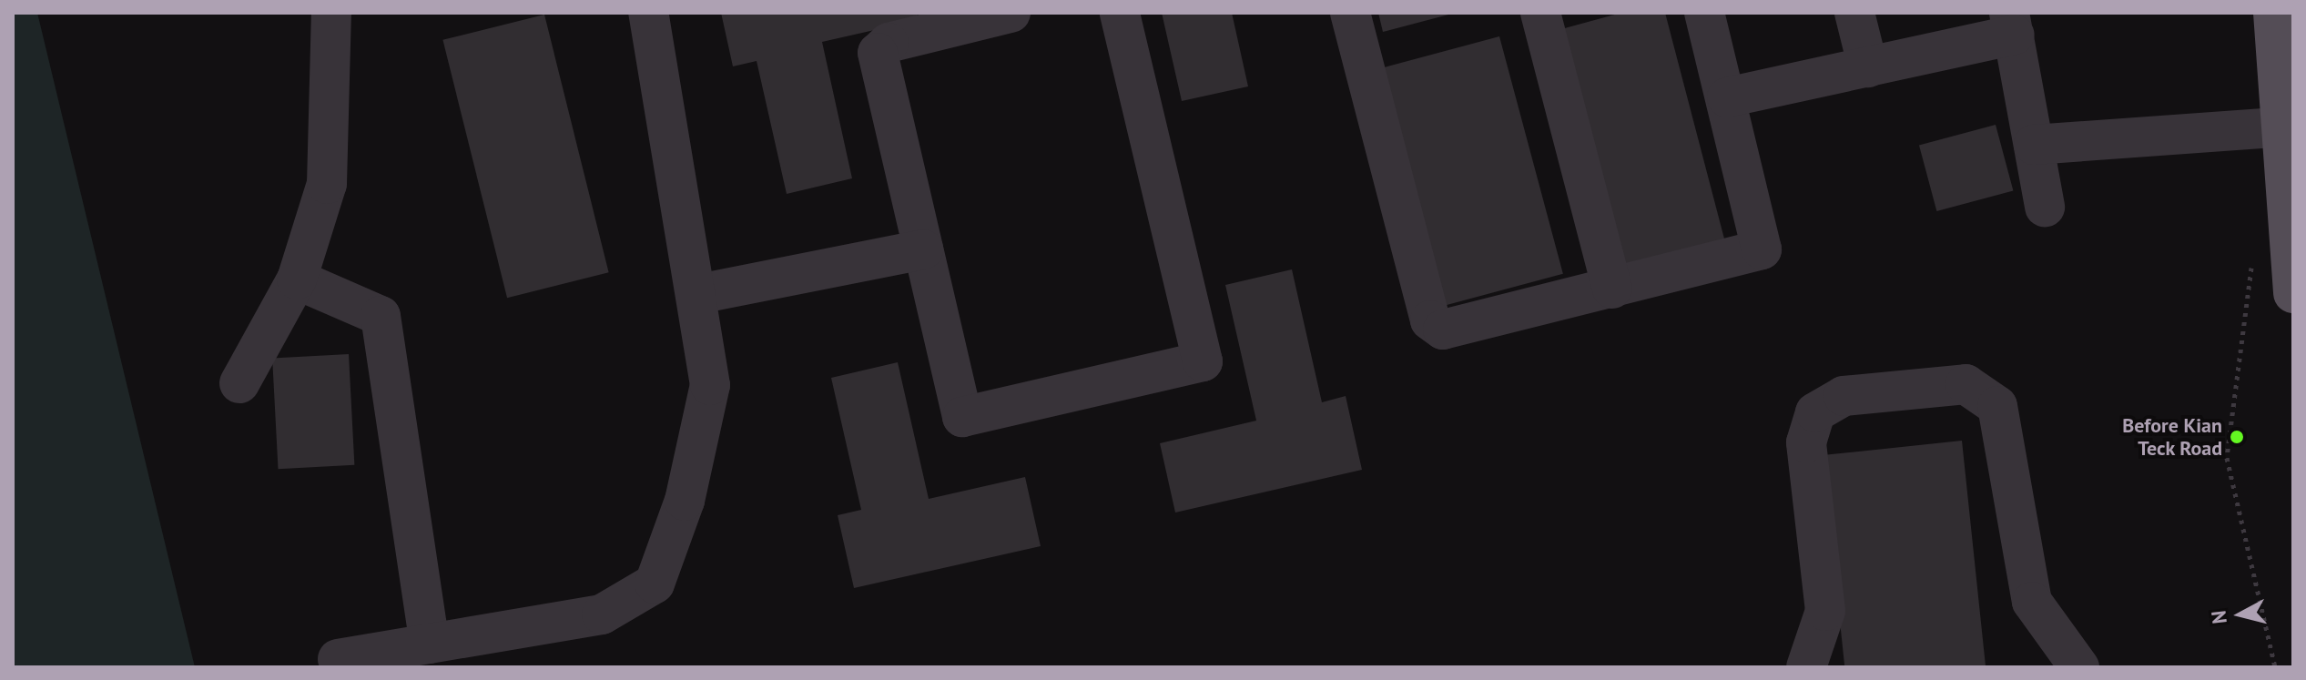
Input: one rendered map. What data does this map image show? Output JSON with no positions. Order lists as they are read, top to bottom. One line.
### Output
{"places":["Before Kian Teck Road"],"north":"left"}
